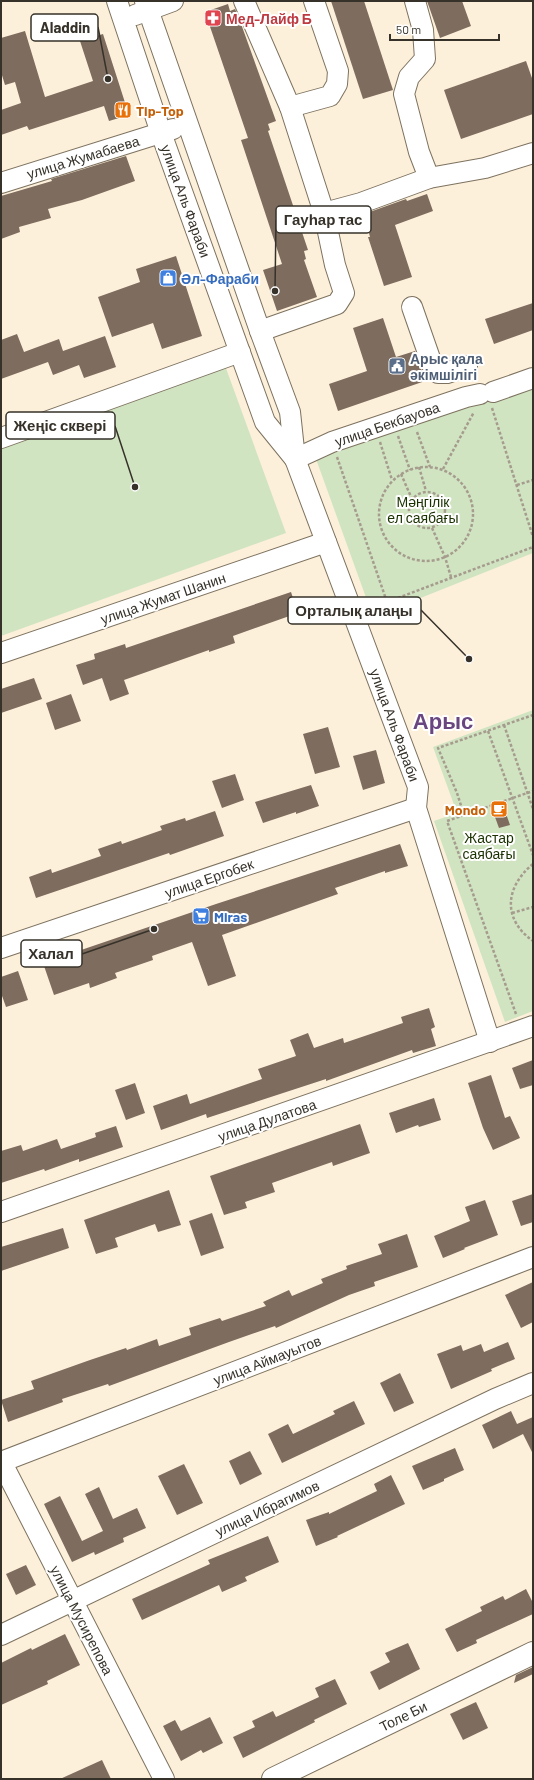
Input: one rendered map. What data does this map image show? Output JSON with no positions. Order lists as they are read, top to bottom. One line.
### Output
{"streets":{"main road":["Толе Би"],"street":["улица Жумабаева","улица Аль Фараби","улица Бекбауова","улица Жумат Шанин","улица Ергобек","улица Дулатова","улица Аймауытов","улица Ибрагимов","улица Мусирепова"]},"crossings":[["улица Жумабаева","улица Аль Фараби"],["улица Аль Фараби","улица Бекбауова"],["улица Аль Фараби","улица Жумат Шанин"],["улица Аль Фараби","улица Ергобек"],["улица Аль Фараби","улица Дулатова"],["улица Аймауытов","улица Мусирепова"],["улица Ибрагимов","улица Мусирепова"]],"districts":["Арыс"],"parks":["Мәңгілік ел саябағы","Жастар саябағы"],"places":{"pharmacy":["Мед-Лайф Б"],"other":["Aladdin","Гауһар тас","Жеңіс сквері","Орталық алаңы","Халал"],"restaurant":["Tip-Top"],"shop":["Әл-Фараби"],"public building":["Арыс қала әкімшілігі"],"cafe":["Mondo"],"supermarket":["Miras"]},"scale_bar":"50 m"}
